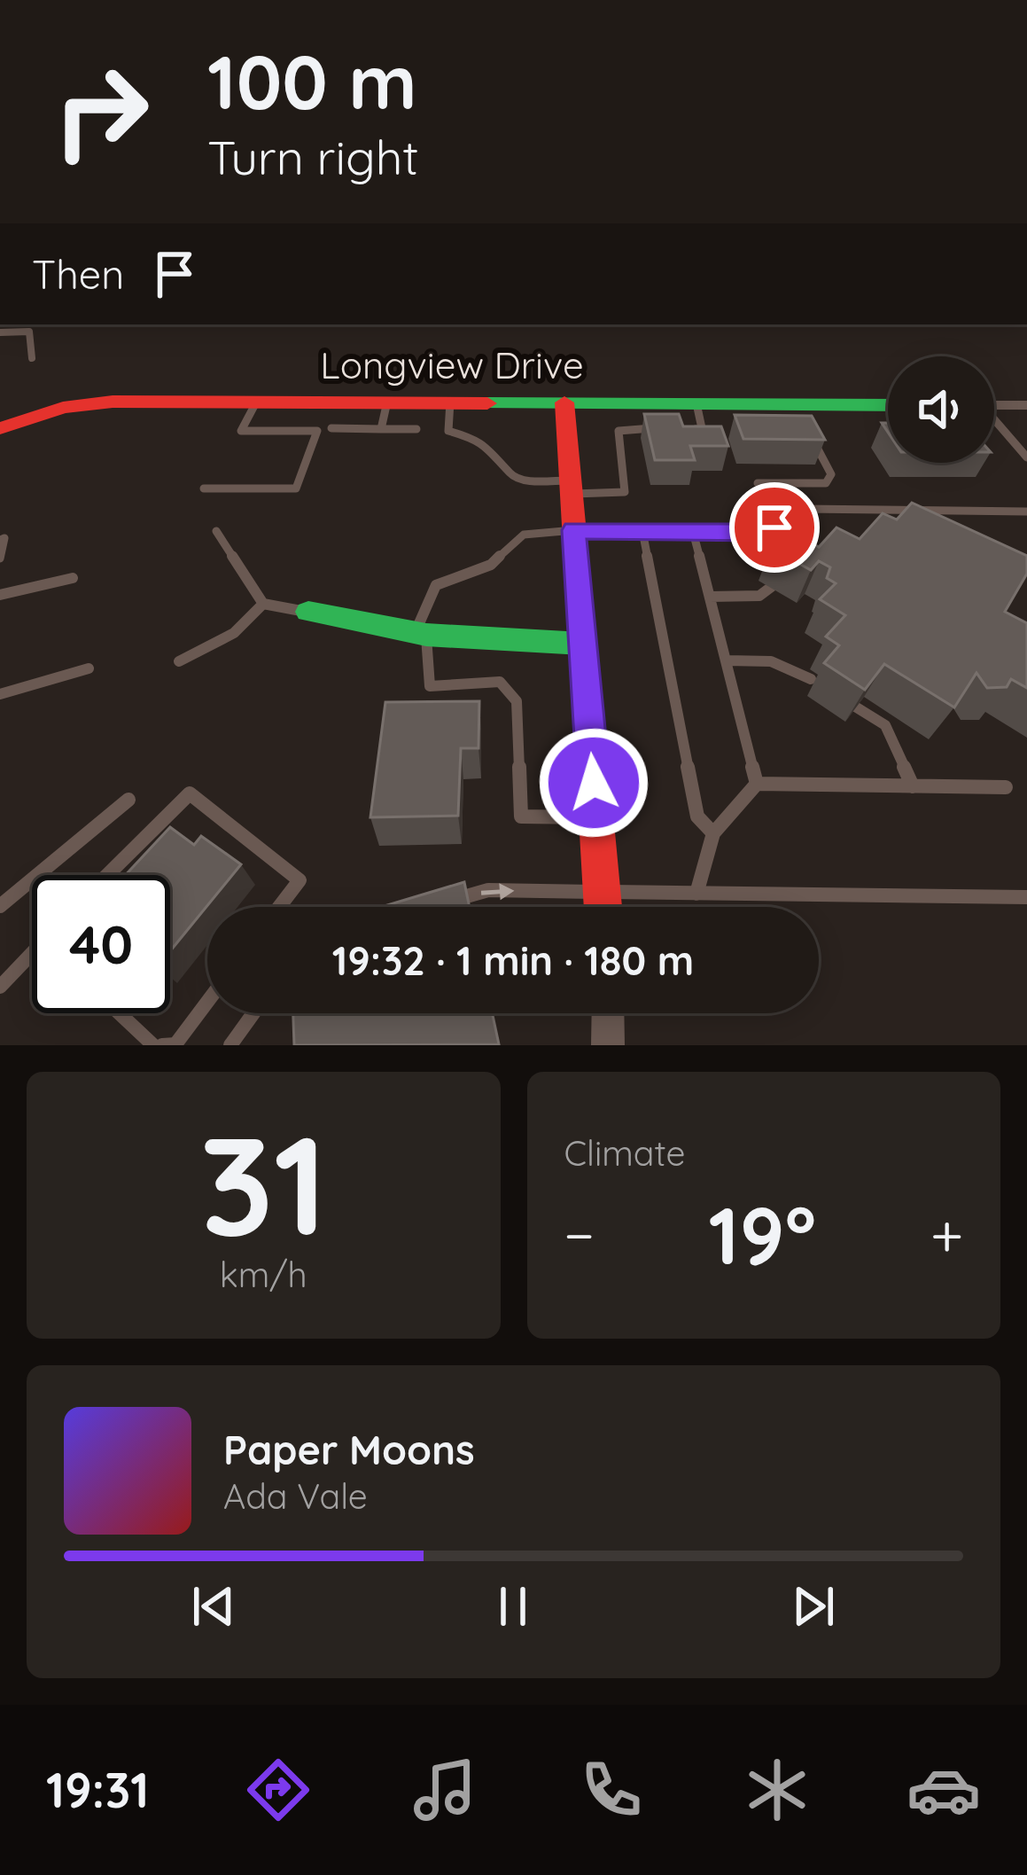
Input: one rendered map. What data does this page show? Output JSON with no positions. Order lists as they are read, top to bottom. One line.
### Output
{"streets":{"street":["Longview Drive"]},"page":{"turn":["100 m","Turn right"],"then":"Then","limit":"40","trip":"19:32 · 1 min · 180 m","tile":[["31","km/h"],"Climate"],"heat":["−","19°","+"],"song":["Paper Moons","Ada Vale"],"tabs":"19:31"}}
